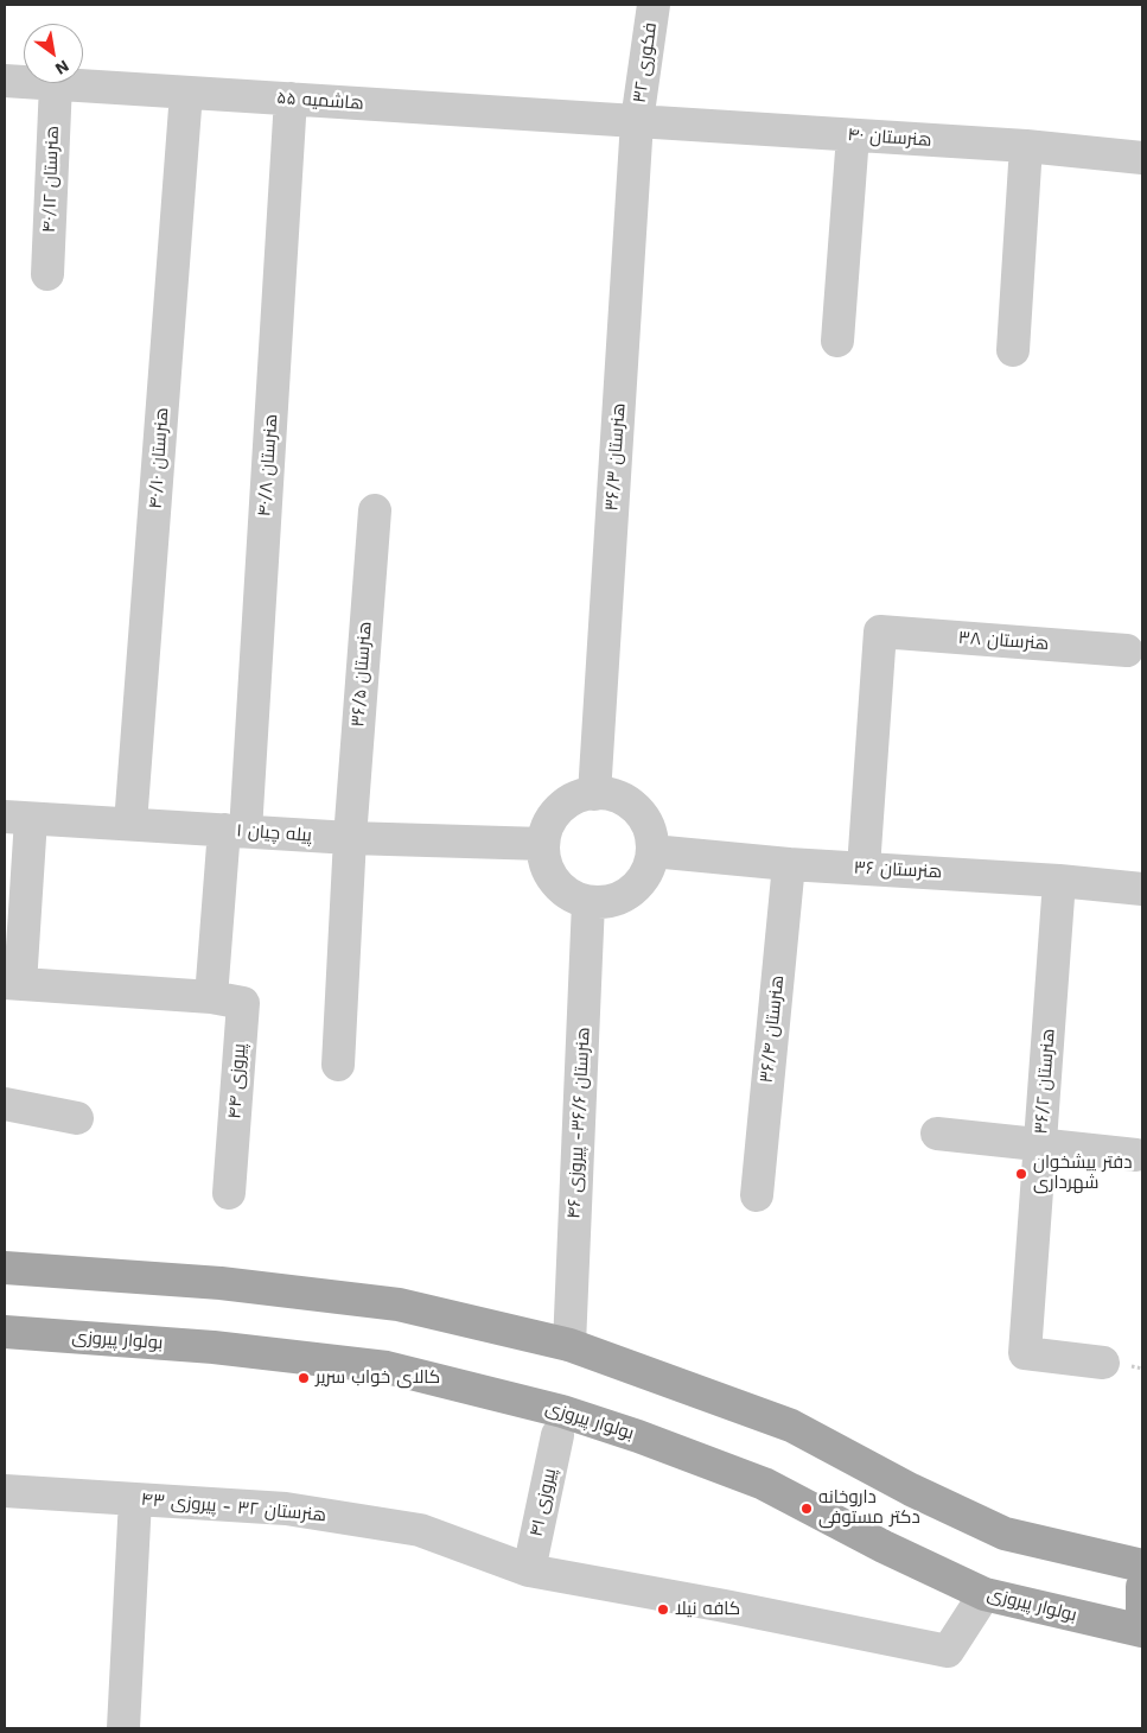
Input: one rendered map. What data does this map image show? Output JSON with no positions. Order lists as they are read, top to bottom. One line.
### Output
{"streets":{"main road":["بولوار پیروزی"],"street":["فکوری ۳۲","هاشمیه ۵۵","هنرستان ۴۰","هنرستان ۴۰/۱۲","هنرستان ۳۶/۳","هنرستان ۴۰/۱۰","هنرستان ۴۰/۸","هنرستان ۳۸","هنرستان ۳۶/۵","پیله چیان ۱","هنرستان ۳۶","هنرستان ۳۶/۴","پیروزی ۴۴","هنرستان ۳۶/۲","هنرستان ۳۶/۶- پیروزی ۴۶","پیروزی ۴۱","هنرستان ۳۲ - پیروزی ۴۳"]},"crossings":[["فکوری ۳۲","هاشمیه ۵۵"],["فکوری ۳۲","هنرستان ۴۰"],["فکوری ۳۲","هنرستان ۳۶/۳"],["هاشمیه ۵۵","هنرستان ۴۰"],["هاشمیه ۵۵","هنرستان ۴۰/۱۲"],["هاشمیه ۵۵","هنرستان ۳۶/۳"],["هاشمیه ۵۵","هنرستان ۴۰/۱۰"],["هاشمیه ۵۵","هنرستان ۴۰/۸"],["هنرستان ۴۰","هنرستان ۳۶/۳"],["هنرستان ۳۶/۳","پیله چیان ۱"],["هنرستان ۳۶/۳","هنرستان ۳۶"],["هنرستان ۳۶/۳","هنرستان ۳۶/۶- پیروزی ۴۶"],["هنرستان ۴۰/۱۰","پیله چیان ۱"],["هنرستان ۴۰/۸","پیله چیان ۱"],["هنرستان ۴۰/۸","پیروزی ۴۴"],["هنرستان ۳۸","هنرستان ۳۶"],["هنرستان ۳۶/۵","پیله چیان ۱"],["پیله چیان ۱","هنرستان ۳۶"],["پیله چیان ۱","هنرستان ۳۶/۶- پیروزی ۴۶"],["هنرستان ۳۶","هنرستان ۳۶/۴"],["هنرستان ۳۶","هنرستان ۳۶/۲"],["هنرستان ۳۶","هنرستان ۳۶/۶- پیروزی ۴۶"],["بولوار پیروزی","هنرستان ۳۲ - پیروزی ۴۳"],["پیروزی ۴۱","هنرستان ۳۲ - پیروزی ۴۳"]],"places":["دفتر پیشخوان شهرداری","کالای خواب سریر","داروخانه دکتر مستوفی","کافه نیلا"],"north":"bottom right"}
